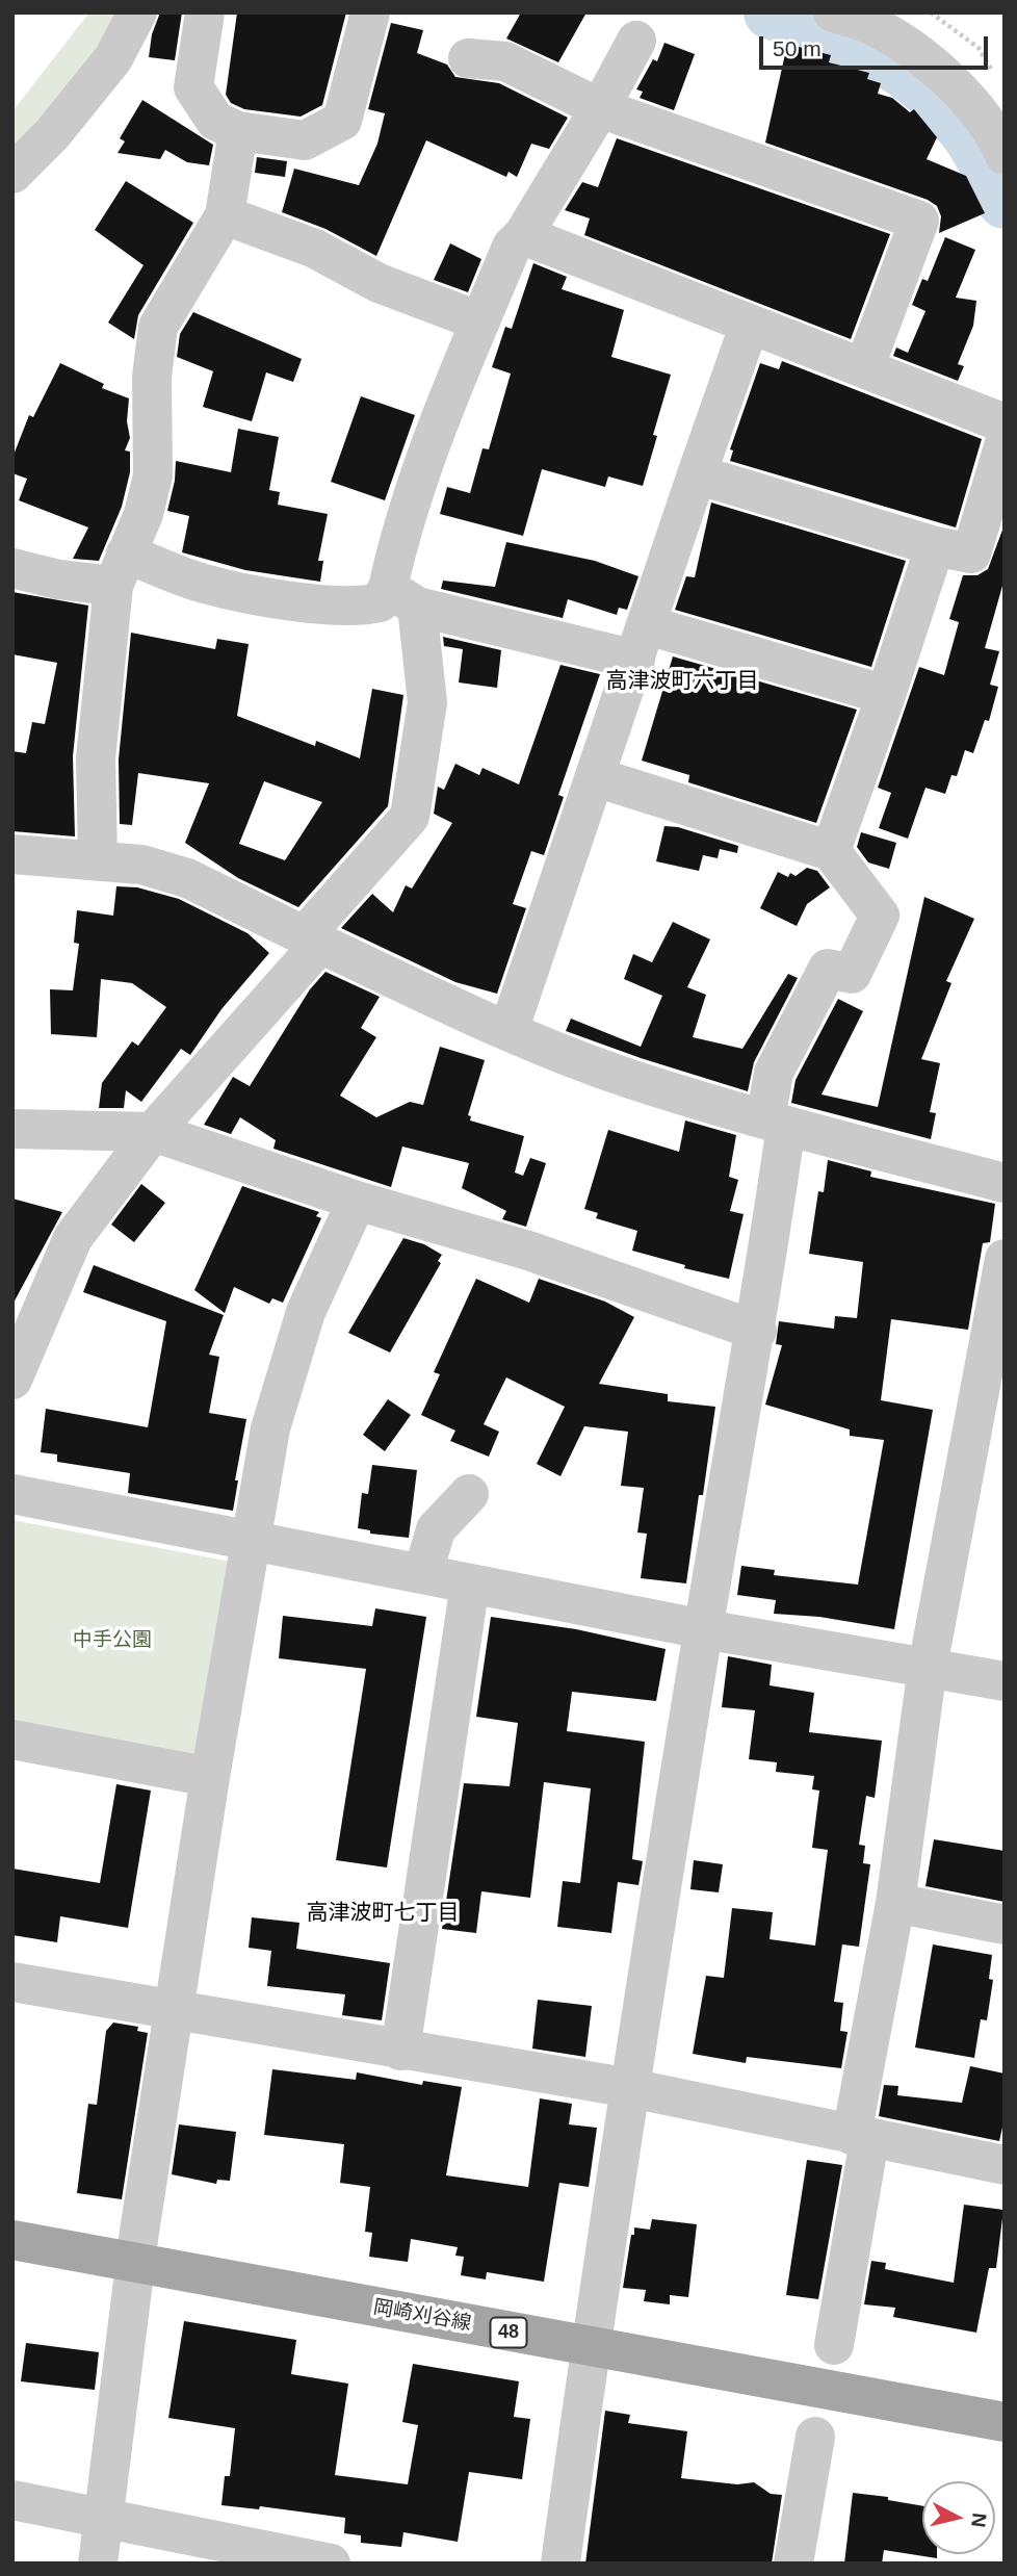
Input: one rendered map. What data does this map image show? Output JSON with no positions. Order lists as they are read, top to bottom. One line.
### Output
{"streets":{"main road":["岡崎刈谷線","48"]},"districts":["高津波町六丁目","高津波町七丁目"],"parks":["中手公園"],"scale_bar":"50 m","north":"right"}
